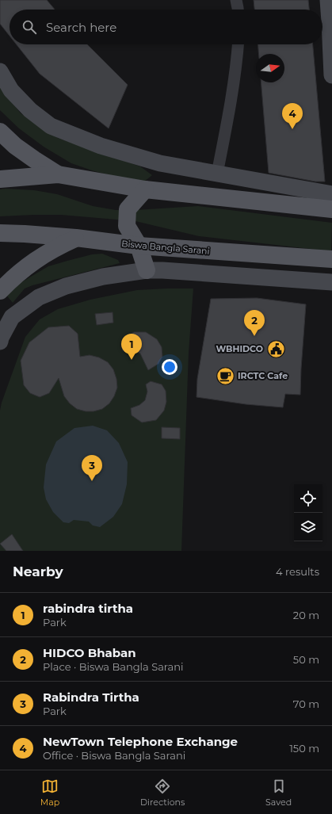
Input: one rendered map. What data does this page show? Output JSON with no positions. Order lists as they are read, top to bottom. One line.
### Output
{"streets":{"main road":["Biswa Bangla Sarani"]},"places":{"public building":["WBHIDCO"],"cafe":["IRCTC Cafe"]},"north":"right","page":{"search":"Search here","pins":["4","2","1","3"],"heading":["Nearby","4 results"],"list":[{"mark":"1","name":"rabindra tirtha","note":"Park","value":"20 m"},{"mark":"2","name":"HIDCO Bhaban","note":"Place · Biswa Bangla Sarani","value":"50 m"},{"mark":"3","name":"Rabindra Tirtha","note":"Park","value":"70 m"},{"mark":"4","name":"NewTown Telephone Exchange","note":"Office · Biswa Bangla Sarani","value":"150 m"}],"nav":["Map","Directions","Saved"]}}
